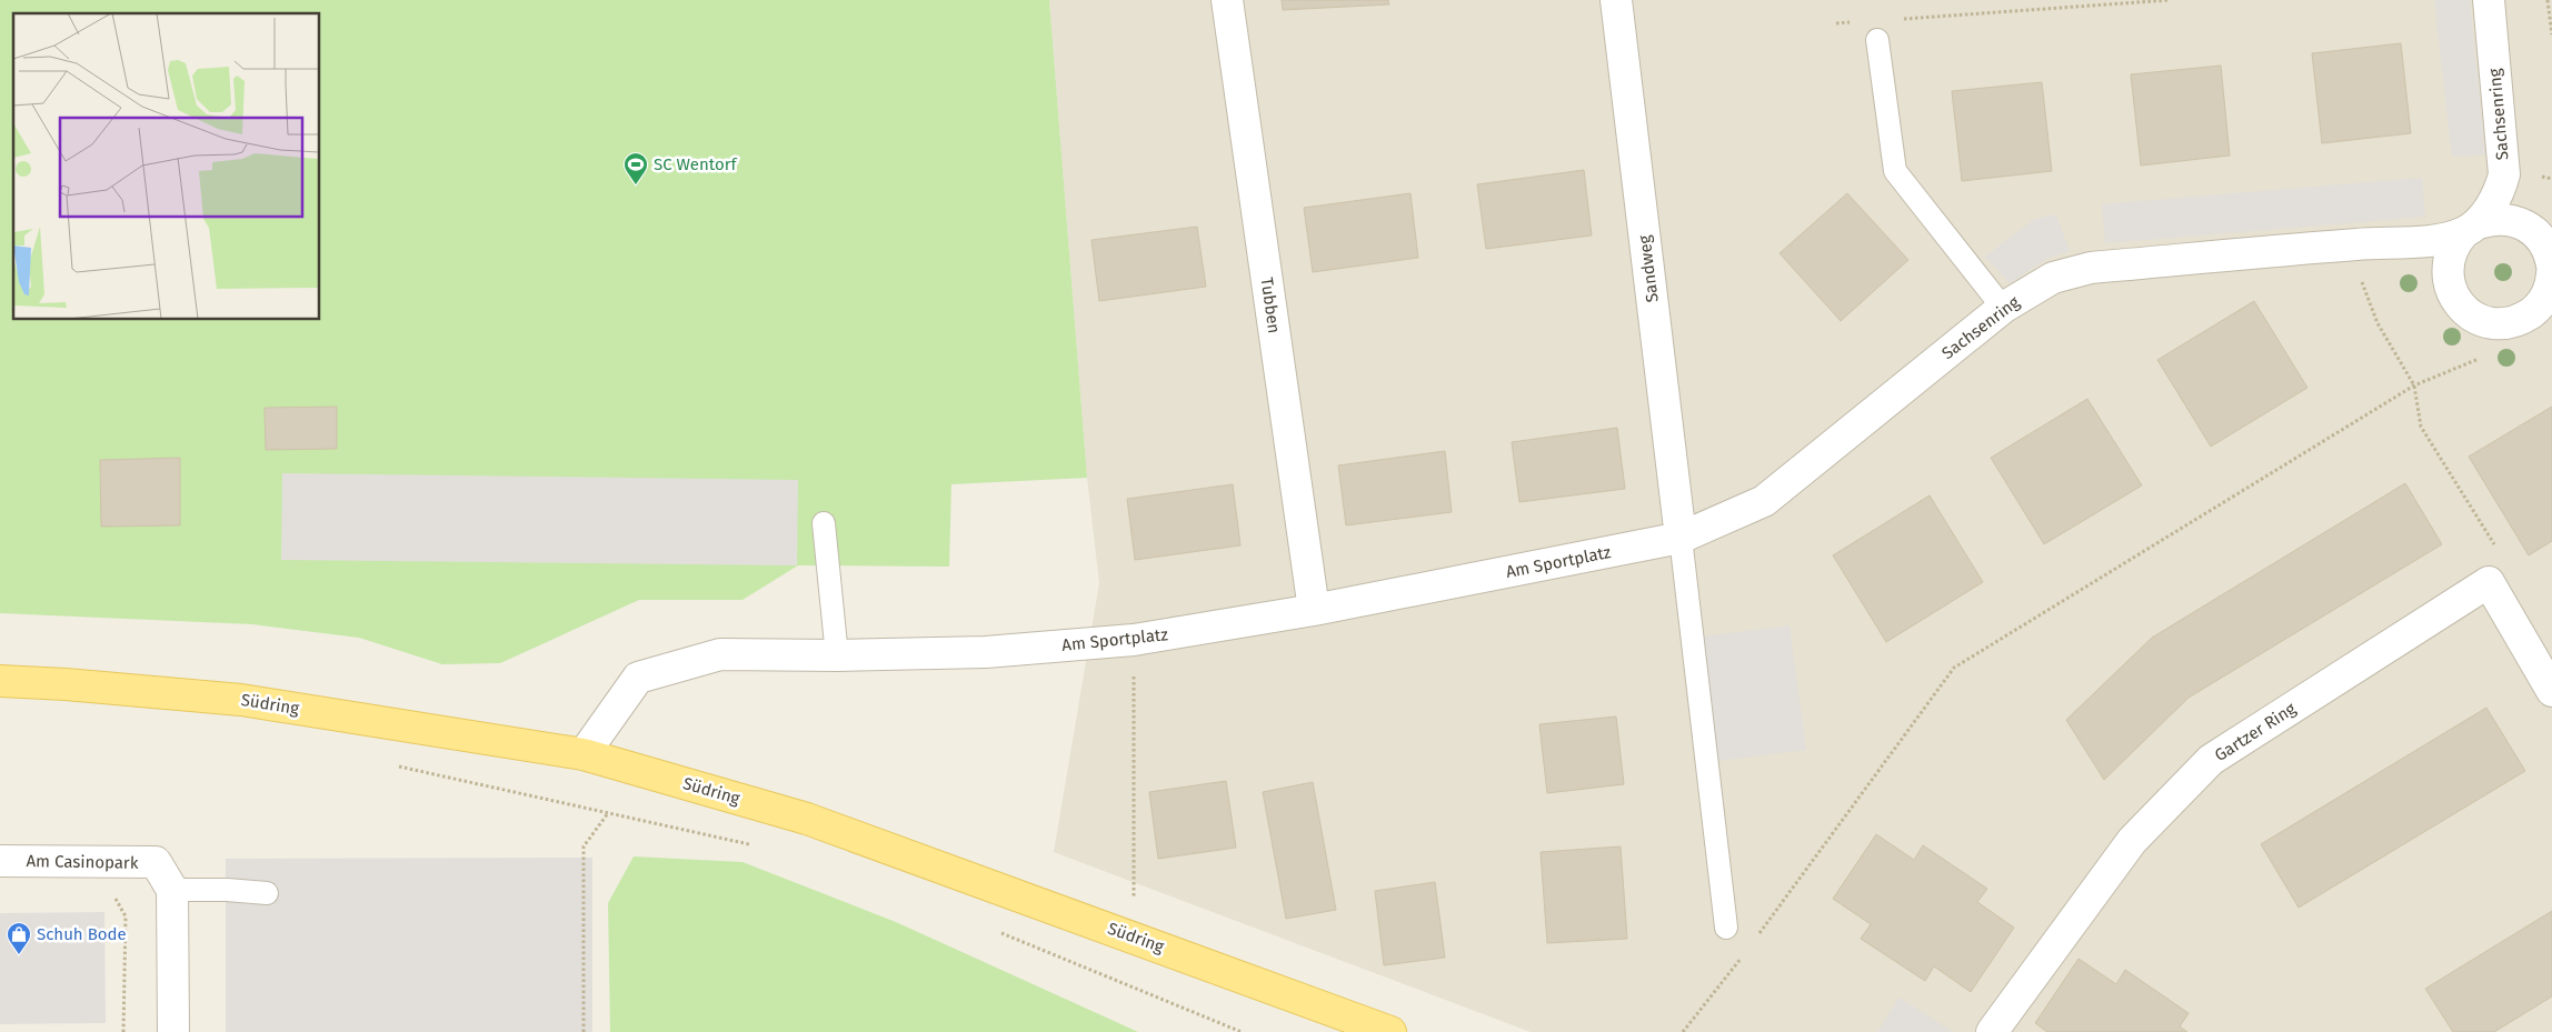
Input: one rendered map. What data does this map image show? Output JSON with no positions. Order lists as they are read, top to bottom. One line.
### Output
{"streets":{"main road":["Südring"],"street":["Sachsenring","Sandweg","Tubben","Am Sportplatz","Gartzer Ring","Am Casinopark"]},"crossings":[["Sachsenring","Sandweg"],["Sachsenring","Am Sportplatz"],["Sandweg","Am Sportplatz"],["Tubben","Am Sportplatz"],["Am Sportplatz","Südring"]],"places":{"sports":["SC Wentorf"],"shop":["Schuh Bode"]}}
